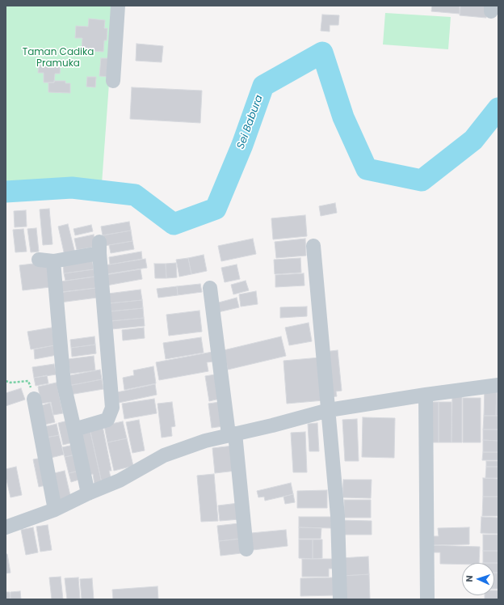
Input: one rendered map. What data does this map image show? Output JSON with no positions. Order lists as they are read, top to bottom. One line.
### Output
{"water":["Sei Babura"],"parks":["Taman Cadika Pramuka"],"north":"left"}
